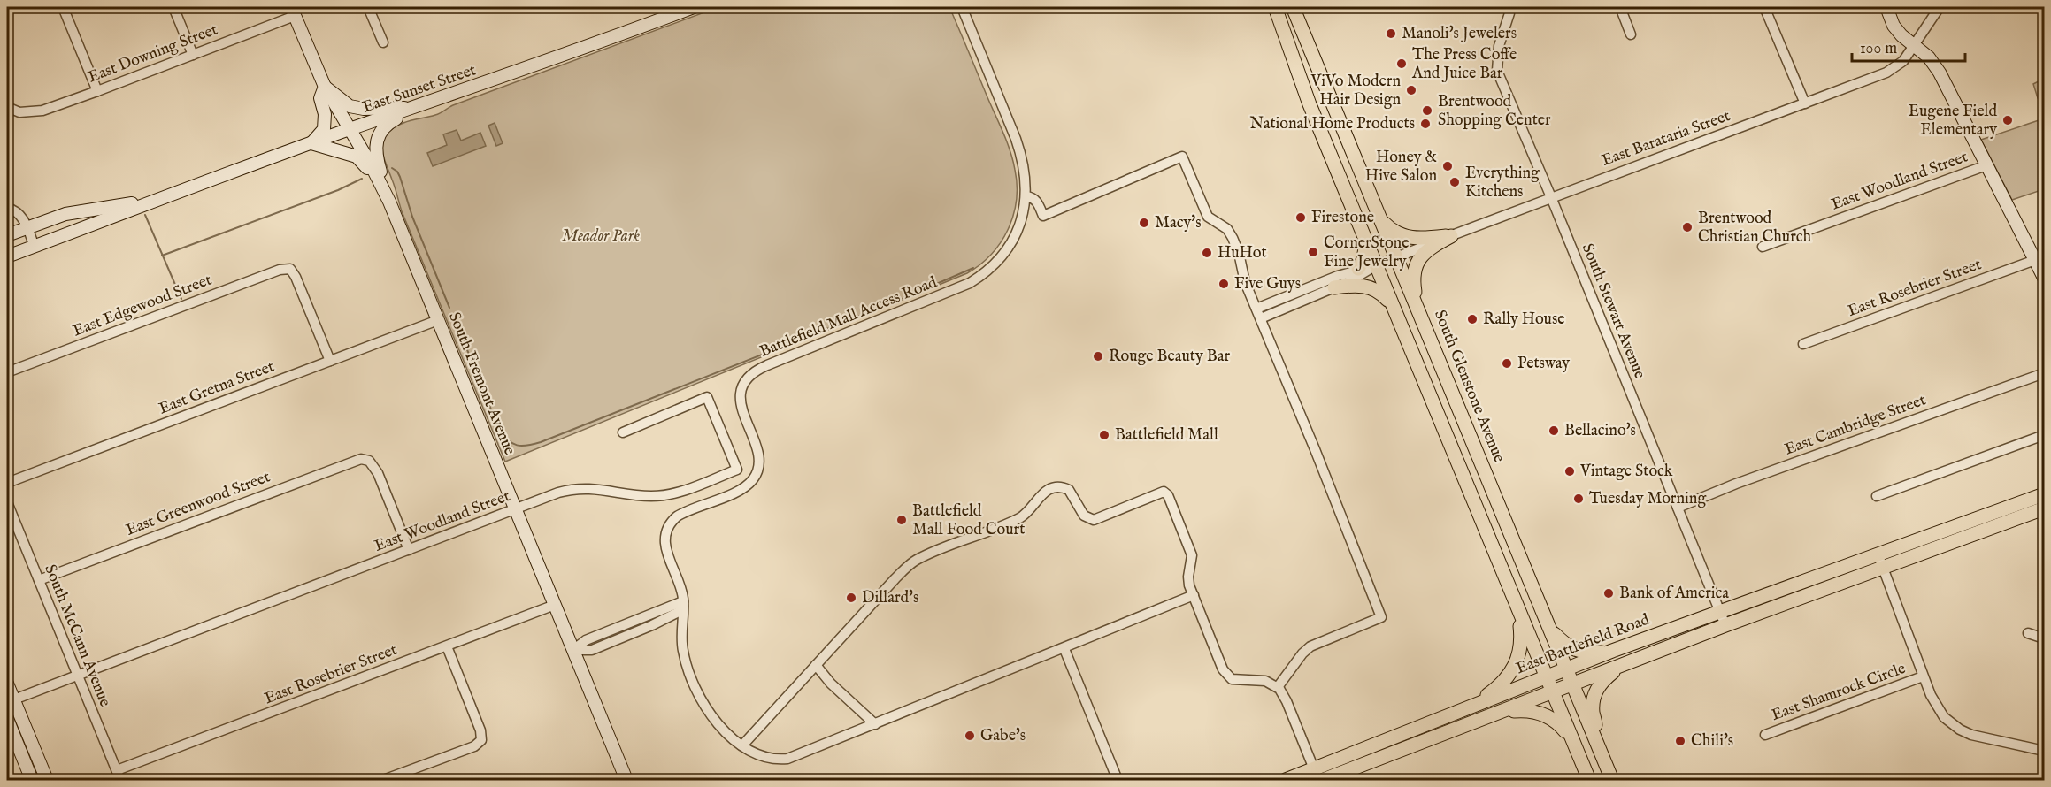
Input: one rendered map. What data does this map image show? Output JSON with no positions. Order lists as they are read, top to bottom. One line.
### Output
{"streets":{"main road":["East Sunset Street","South Fremont Avenue","South Glenstone Avenue","East Battlefield Road"],"street":["East Downing Street","East Barataria Street","East Woodland Street","East Rosebrier Street","East Edgewood Street","South Stewart Avenue","Battlefield Mall Access Road","East Gretna Street","East Cambridge Street","East Greenwood Street","South McCann Avenue","East Shamrock Circle"]},"crossings":[["East Downing Street","South Fremont Avenue"],["East Sunset Street","South Fremont Avenue"],["East Barataria Street","South Stewart Avenue"],["East Barataria Street","South Glenstone Avenue"],["East Woodland Street","South Fremont Avenue"],["East Woodland Street","East Greenwood Street"],["East Woodland Street","South McCann Avenue"],["East Rosebrier Street","South Fremont Avenue"],["East Rosebrier Street","South McCann Avenue"],["East Edgewood Street","East Gretna Street"],["South Stewart Avenue","East Cambridge Street"],["South Stewart Avenue","East Battlefield Road"],["South Fremont Avenue","East Gretna Street"],["South Glenstone Avenue","East Battlefield Road"],["East Greenwood Street","South McCann Avenue"]],"parks":["Meador Park"],"places":["Manoli's Jewelers","The Press Coffe And Juice Bar","ViVo Modern Hair Design","Brentwood Shopping Center","Eugene Field Elementary","National Home Products","Honey & Hive Salon","Everything Kitchens","Firestone","Macy's","Brentwood Christian Church","CornerStone Fine Jewelry","HuHot","Five Guys","Rally House","Rouge Beauty Bar","Petsway","Bellacino's","Battlefield Mall","Vintage Stock","Tuesday Morning","Battlefield Mall Food Court","Bank of America","Dillard's","Gabe's","Chili's"],"scale_bar":"100 m"}
